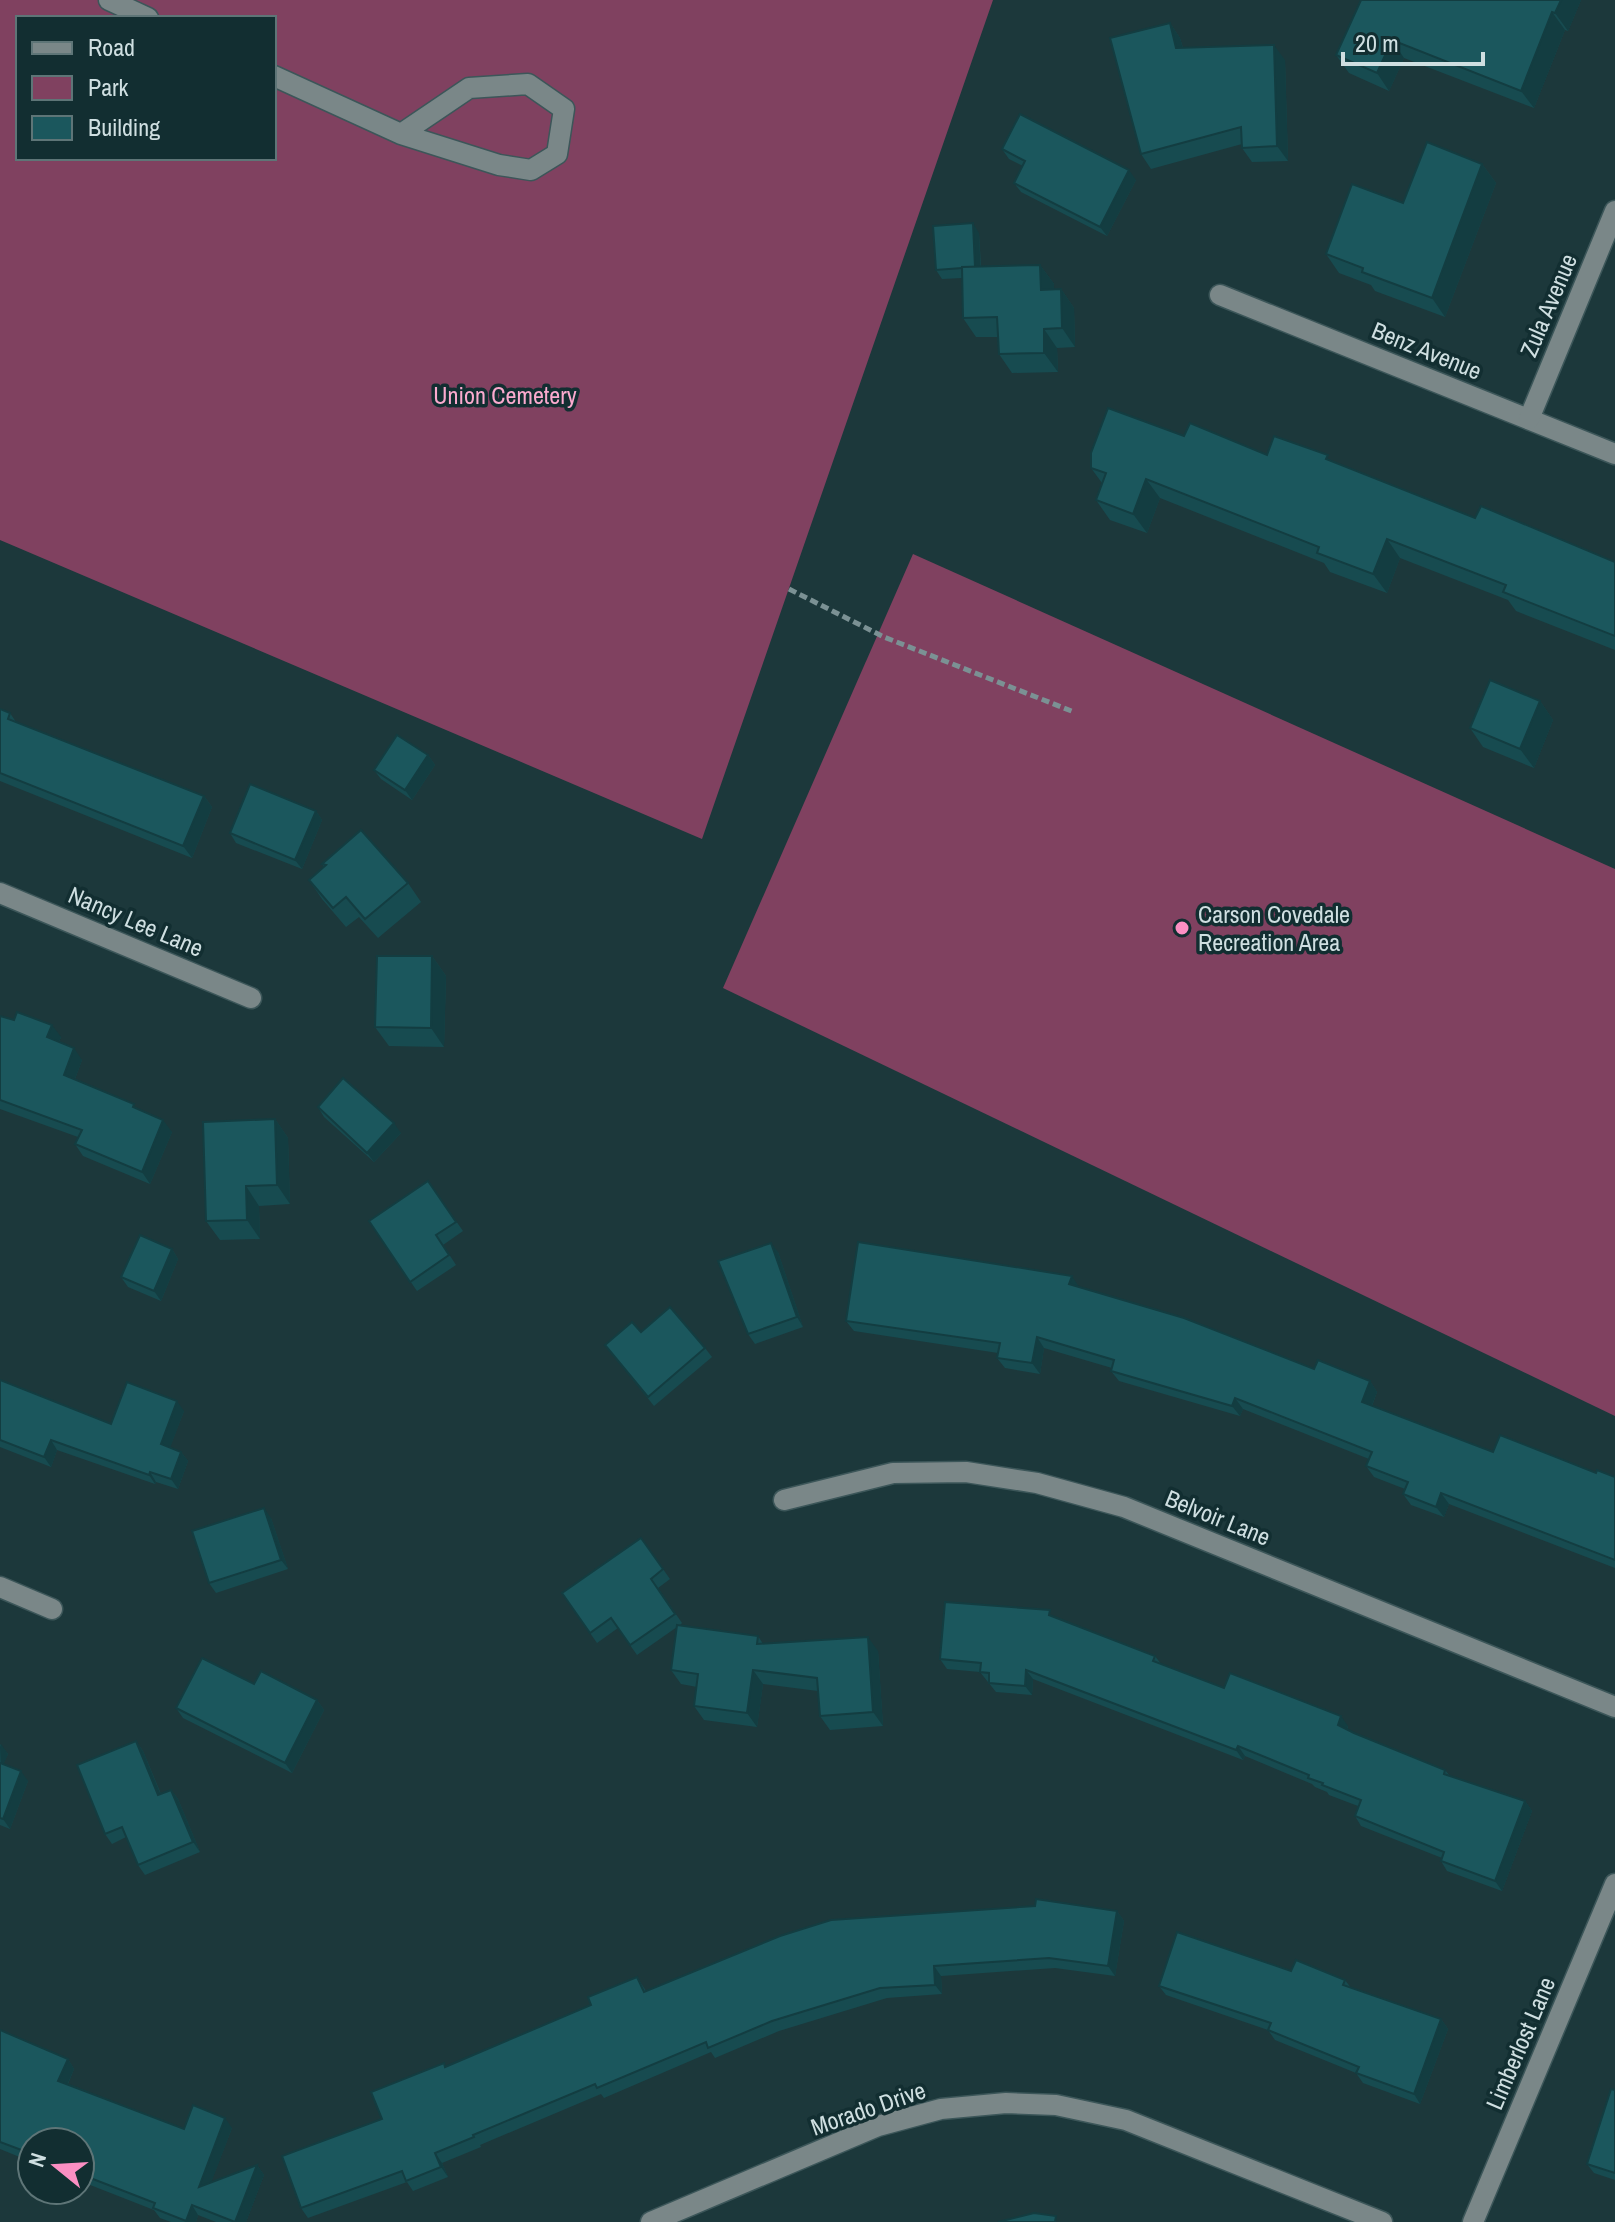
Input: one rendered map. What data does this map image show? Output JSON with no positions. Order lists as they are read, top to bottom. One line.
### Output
{"streets":{"street":["Zula Avenue","Benz Avenue","Nancy Lee Lane","Belvoir Lane","Limberlost Lane","Morado Drive"]},"crossings":[["Zula Avenue","Benz Avenue"]],"parks":["Union Cemetery"],"places":["Carson Covedale Recreation Area"],"legend":["Road","Park","Building"],"scale_bar":"20 m","north":"left"}
